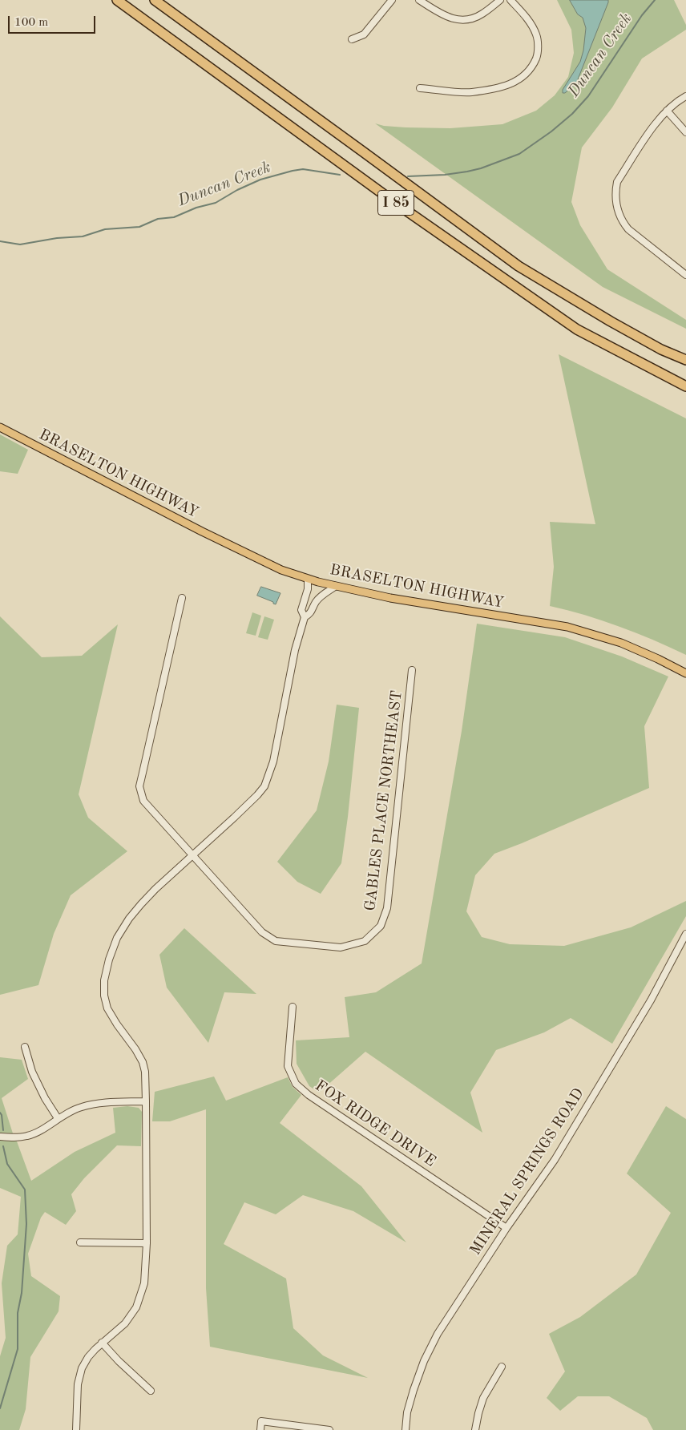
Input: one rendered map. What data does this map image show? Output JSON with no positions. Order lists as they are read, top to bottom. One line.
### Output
{"streets":{"highway":["I 85"],"main road":["BRASELTON HIGHWAY"],"street":["GABLES PLACE NORTHEAST","FOX RIDGE DRIVE","MINERAL SPRINGS ROAD"]},"crossings":[["FOX RIDGE DRIVE","MINERAL SPRINGS ROAD"]],"water":["Duncan Creek"],"scale_bar":"100 m"}
